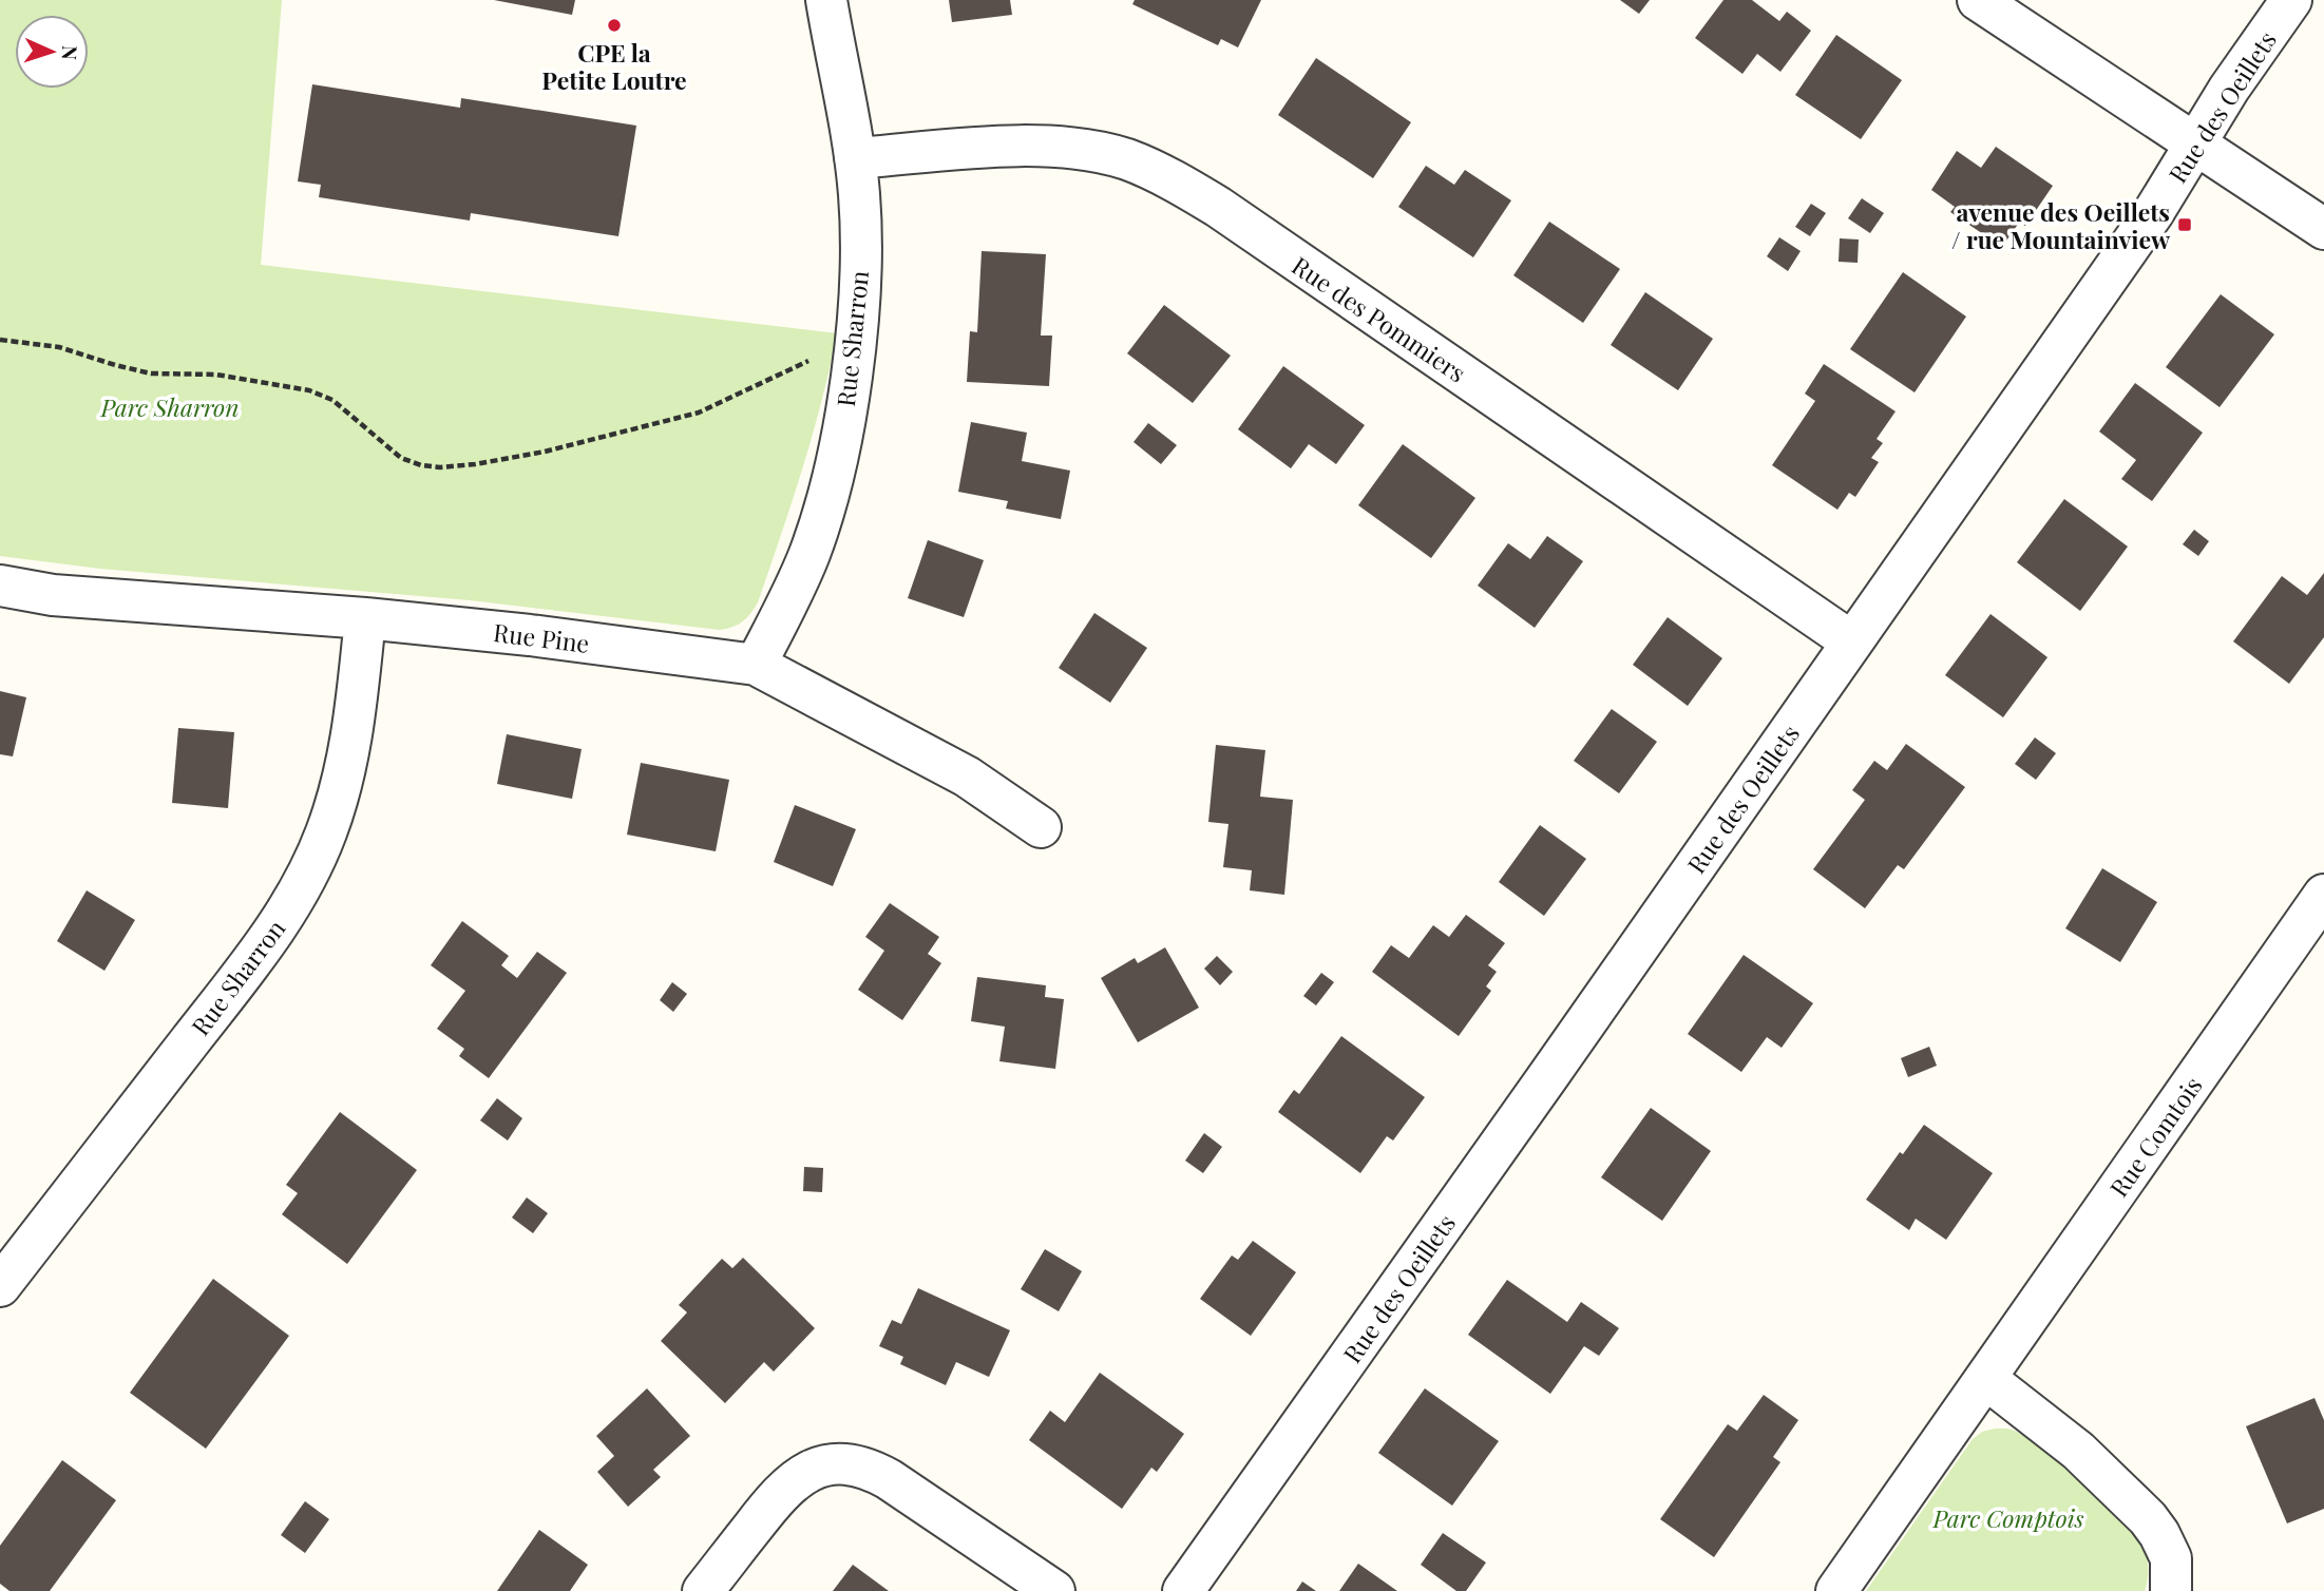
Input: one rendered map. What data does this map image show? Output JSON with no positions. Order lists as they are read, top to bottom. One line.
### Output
{"streets":{"street":["Rue des Oeillets","Rue des Pommiers","Rue Sharron","Rue Pine","Rue Comtois"]},"crossings":[["Rue des Oeillets","Rue des Pommiers"],["Rue des Pommiers","Rue Sharron"],["Rue Sharron","Rue Pine"]],"parks":["Parc Sharron","Parc Comptois"],"places":{"other":["CPE la Petite Loutre"],"transit":["avenue des Oeillets / rue Mountainview"]},"north":"right"}
